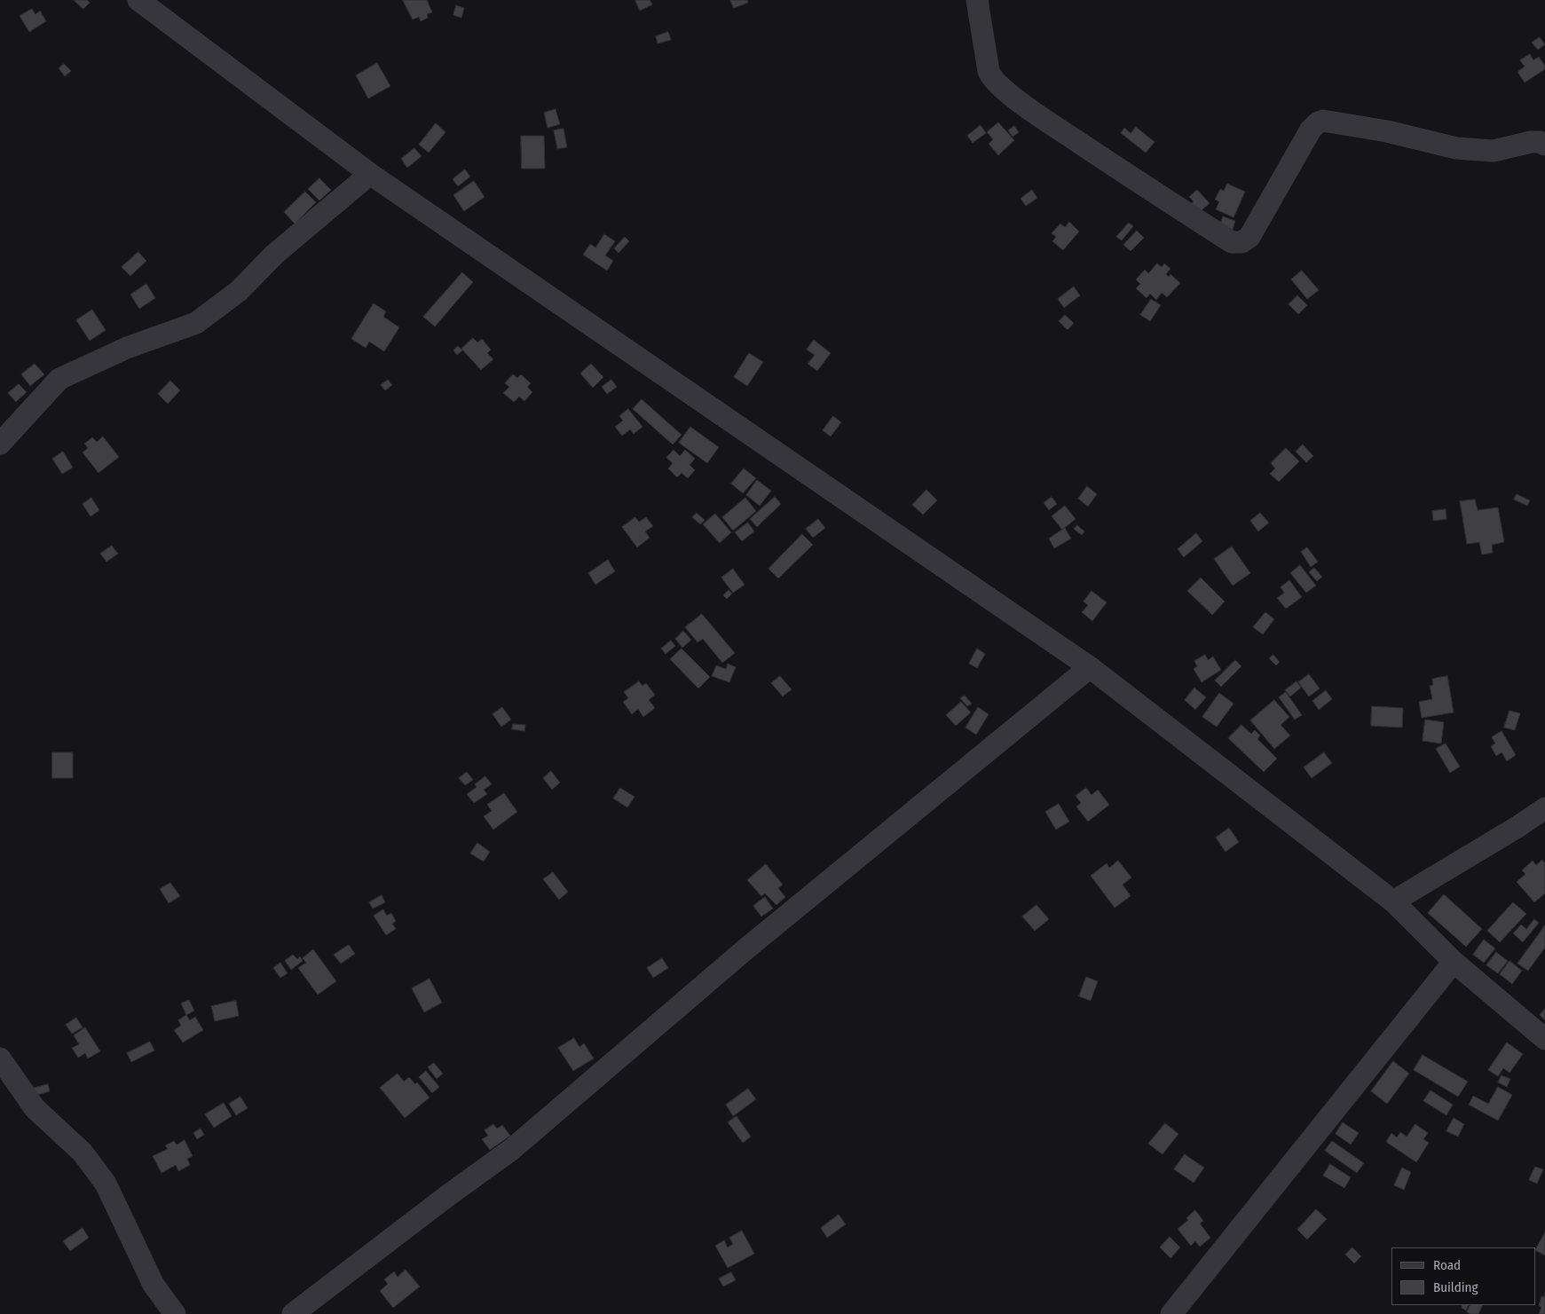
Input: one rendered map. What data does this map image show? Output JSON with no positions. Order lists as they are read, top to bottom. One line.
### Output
{"legend":["Road","Building"]}
